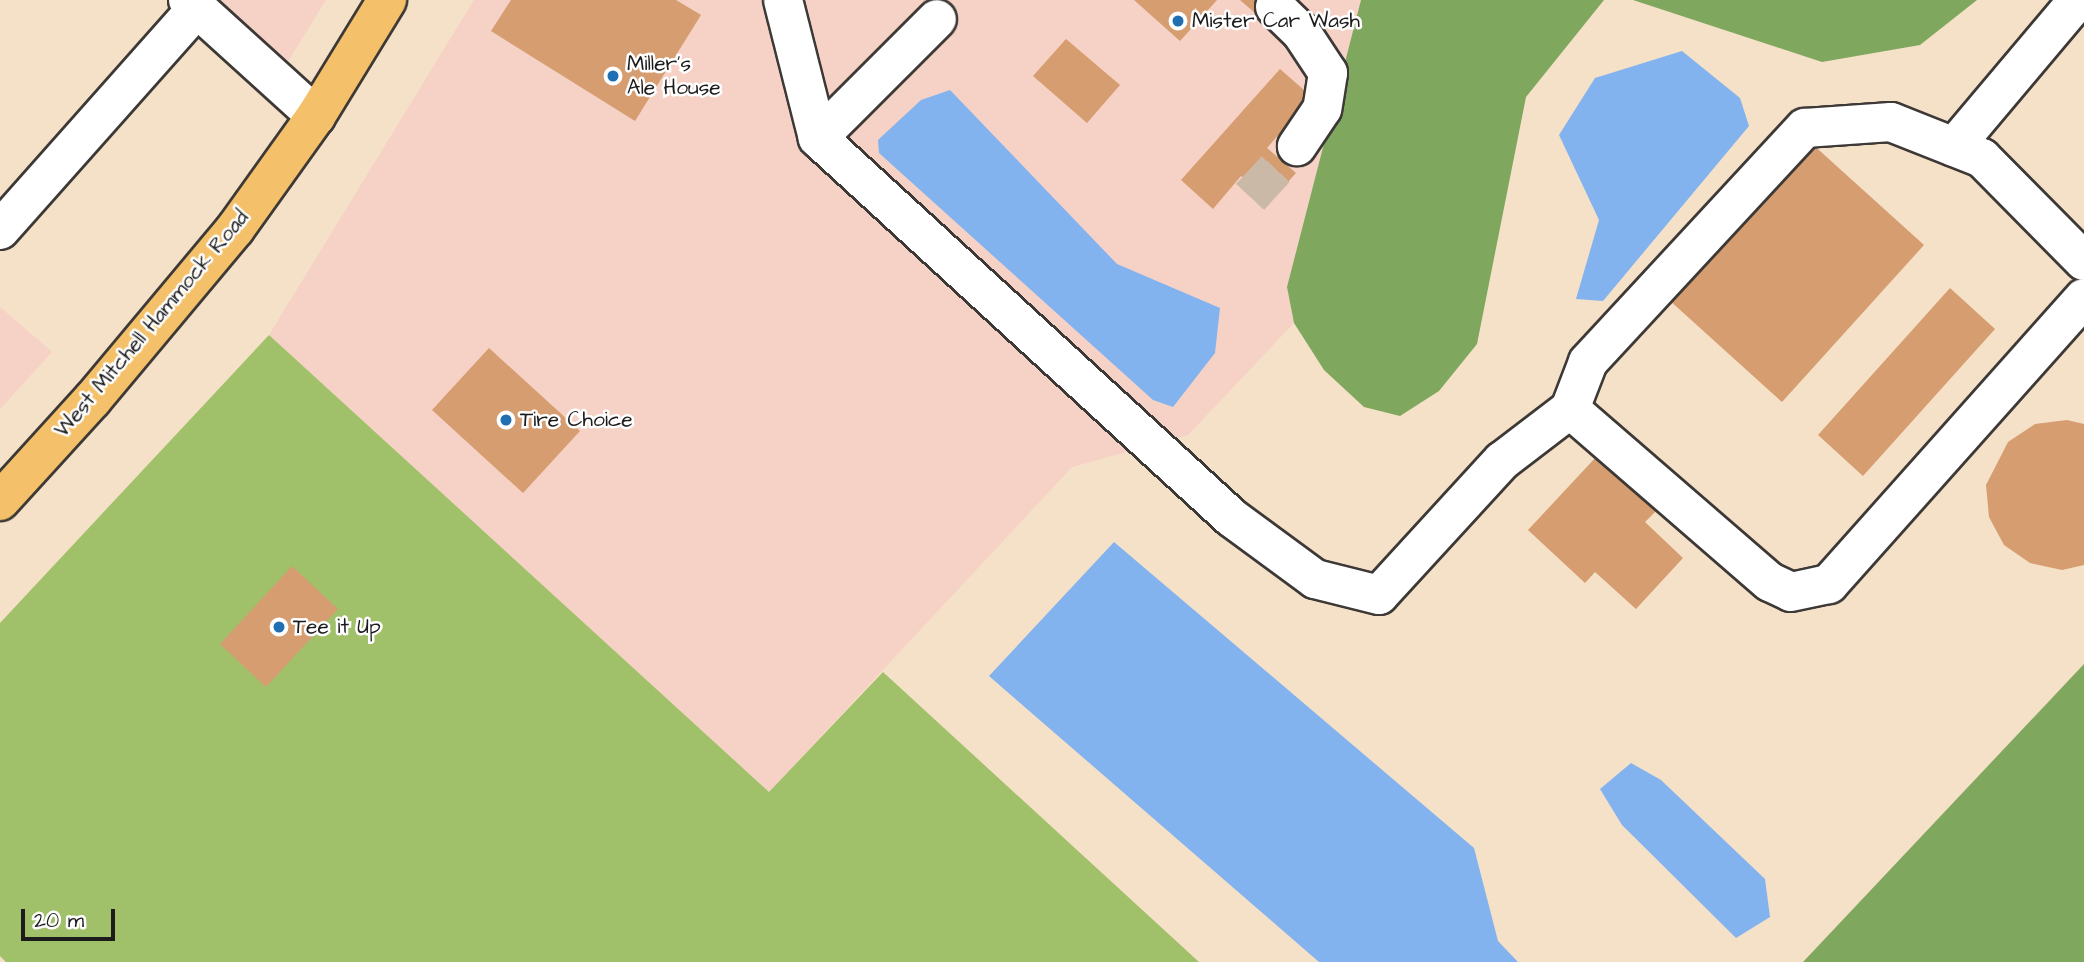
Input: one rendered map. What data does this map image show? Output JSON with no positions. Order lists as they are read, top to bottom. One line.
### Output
{"streets":{"main road":["West Mitchell Hammock Road"]},"places":["Mister Car Wash","Miller's Ale House","Tire Choice","Tee it Up"],"scale_bar":"20 m"}
